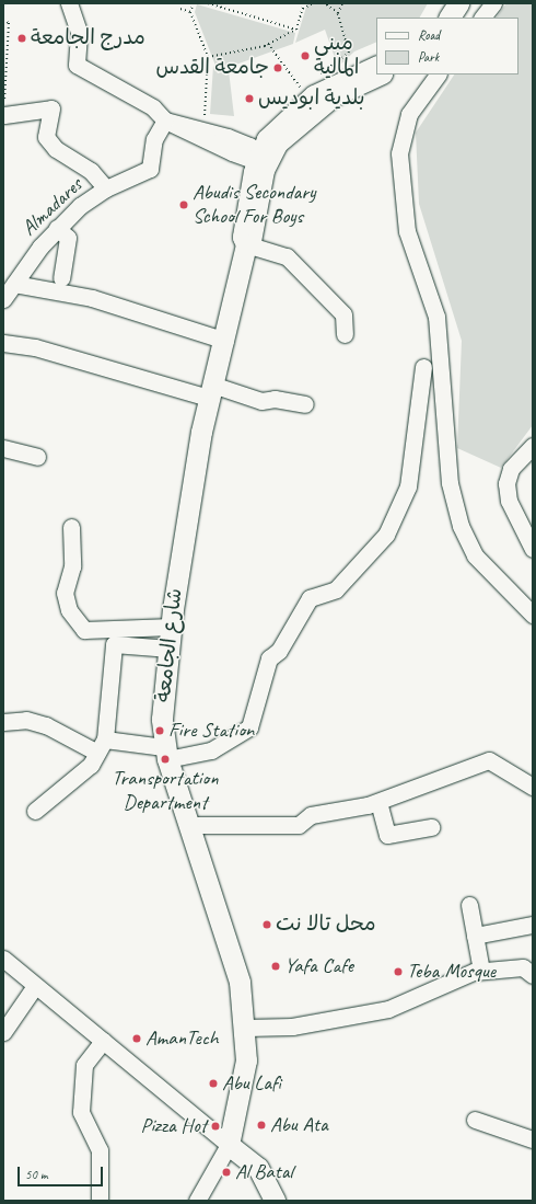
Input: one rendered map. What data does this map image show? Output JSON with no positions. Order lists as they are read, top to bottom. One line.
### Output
{"streets":{"main road":["شارع الجامعة"],"street":["Almadares"]},"places":["مدرج الجامعة","مبنى المالية","جامعة القدس","بلدية ابوديس","Abudis Secondary School For Boys","Fire Station","Transportation Department","محل تالا نت","Yafa Cafe","Teba Mosque","AmanTech","Abu Lafi","Abu Ata","Pizza Hot","Al Batal"],"legend":["Road","Park"],"scale_bar":"50 m"}
